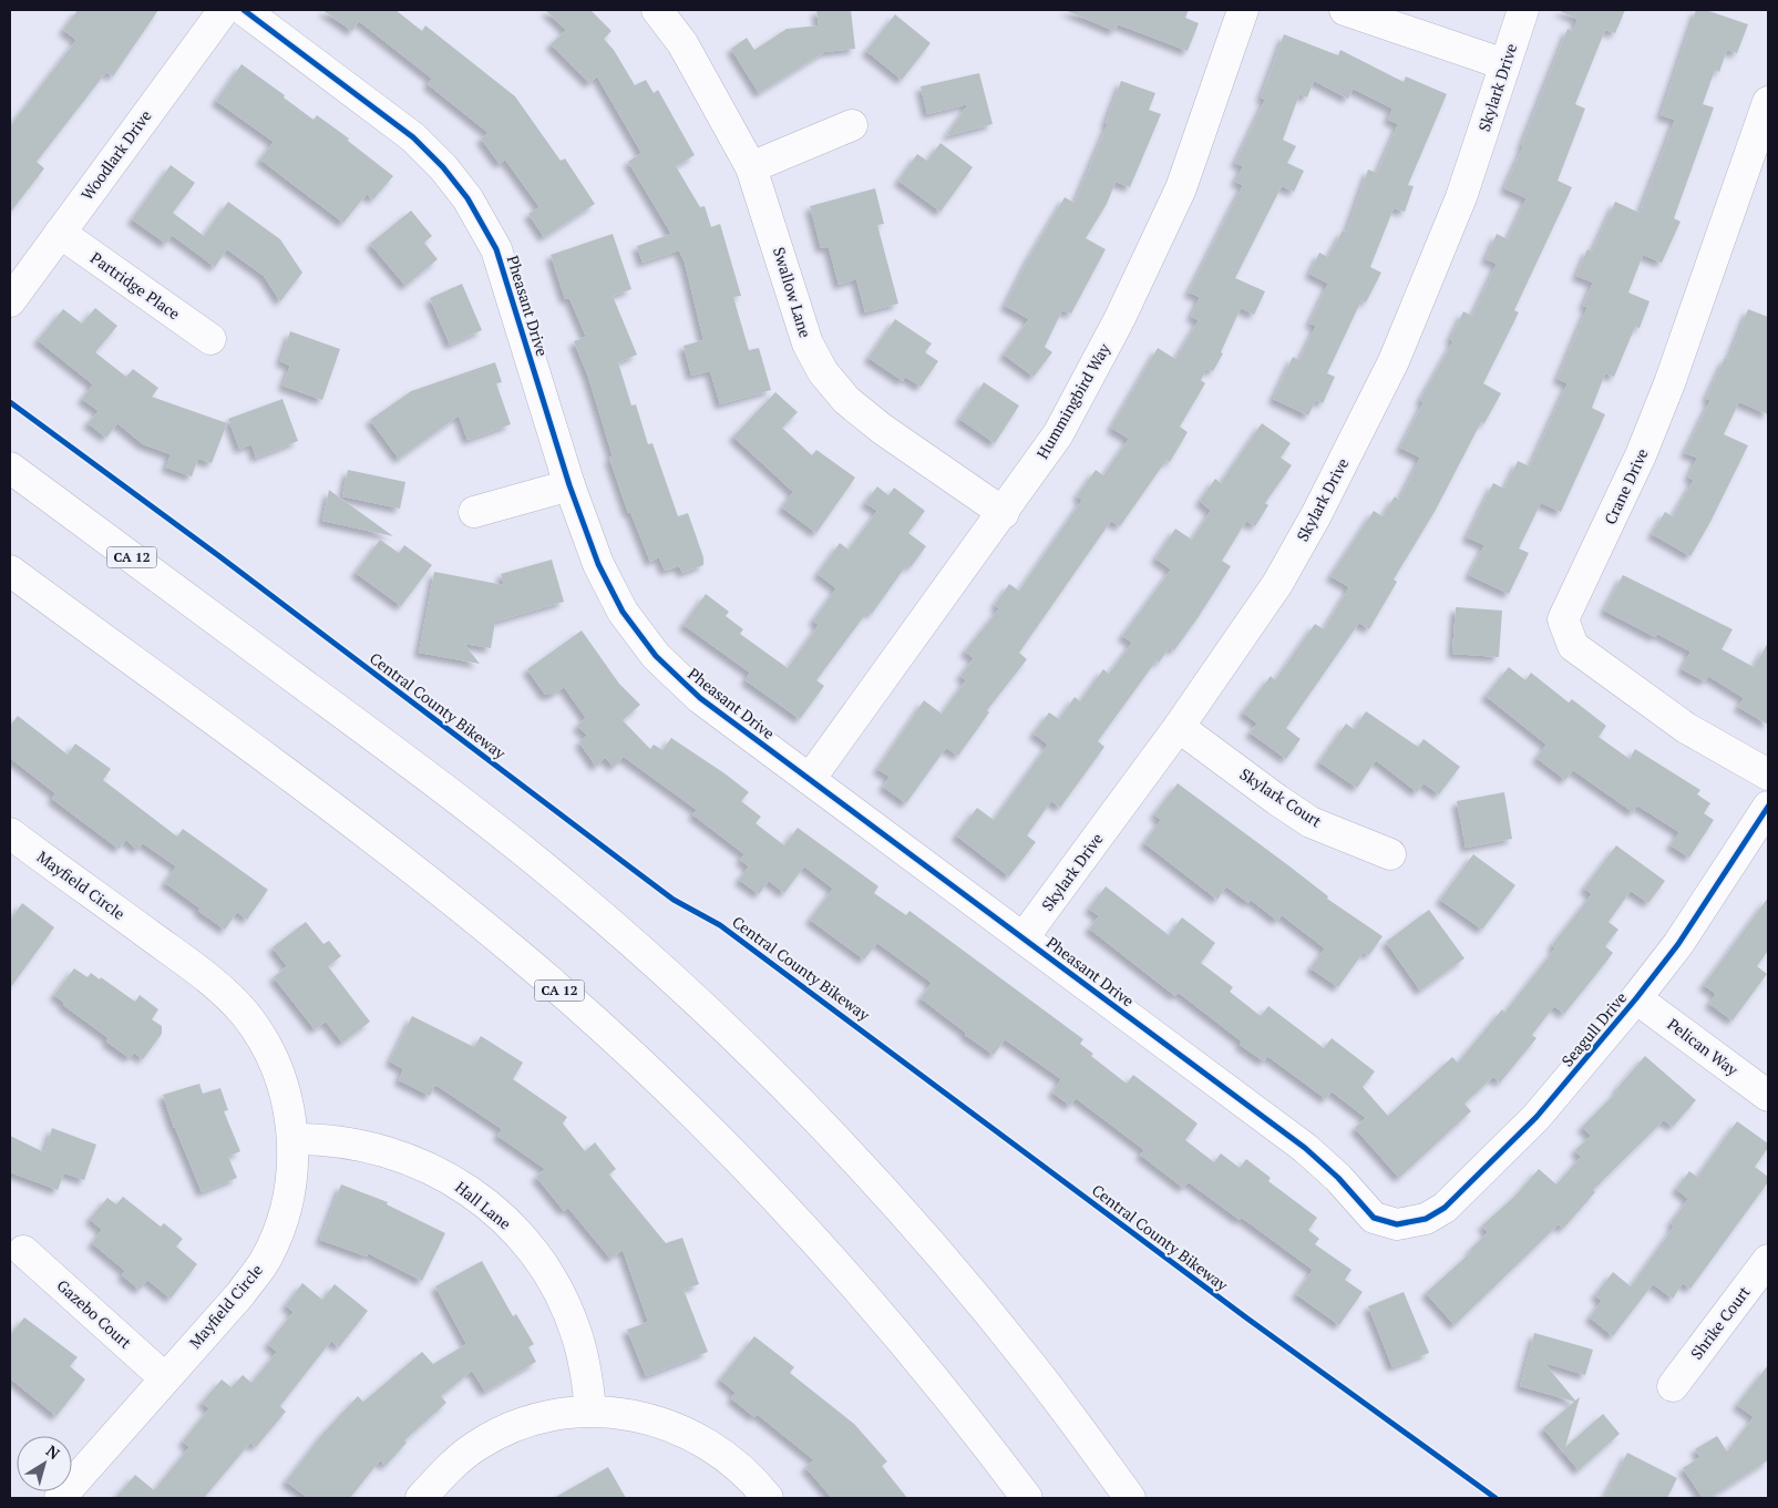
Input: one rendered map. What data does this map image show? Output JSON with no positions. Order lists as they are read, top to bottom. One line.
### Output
{"streets":{"main road":["Skylark Drive","Woodlark Drive","Partridge Place","Swallow Lane","Pheasant Drive","Hummingbird Way","Crane Drive","CA 12","Skylark Court","Mayfield Circle","Seagull Drive","Pelican Way","Hall Lane","Gazebo Court","Shrike Court"],"cycle path":["Central County Bikeway"]},"crossings":[["Skylark Drive","Pheasant Drive"],["Skylark Drive","Skylark Court"],["Woodlark Drive","Partridge Place"],["Swallow Lane","Hummingbird Way"],["Pheasant Drive","Hummingbird Way"],["Pheasant Drive","Seagull Drive"],["Mayfield Circle","Hall Lane"],["Mayfield Circle","Gazebo Court"],["Seagull Drive","Pelican Way"]],"north":"top right"}
